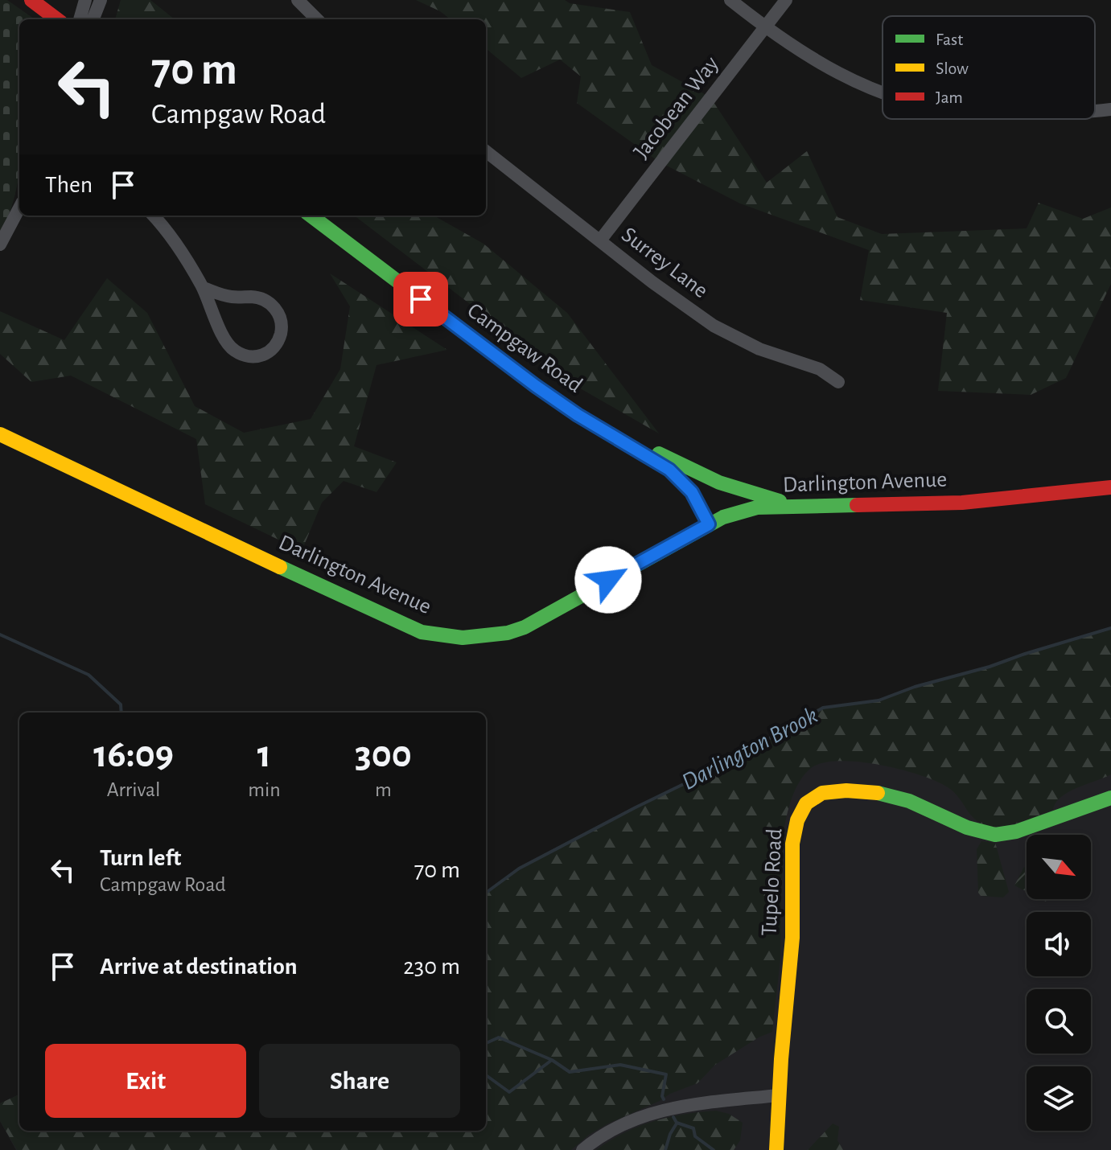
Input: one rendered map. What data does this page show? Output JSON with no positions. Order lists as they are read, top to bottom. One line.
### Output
{"streets":{"main road":["Campgaw Road","Darlington Avenue","Tupelo Road"],"street":["Jacobean Way","Surrey Lane"]},"crossings":[["Jacobean Way","Surrey Lane"],["Campgaw Road","Darlington Avenue"]],"water":["Darlington Brook"],"legend":["Fast","Slow","Jam"],"north":"bottom right","page":{"turn":["70 m","Campgaw Road"],"then":"Then","eta":["16:09","Arrival","1","min","300","m"],"list":[{"name":"Turn left","note":"Campgaw Road","value":"70 m"},{"name":"Arrive at destination","value":"230 m"}],"buttons":["Exit","Share"]}}
